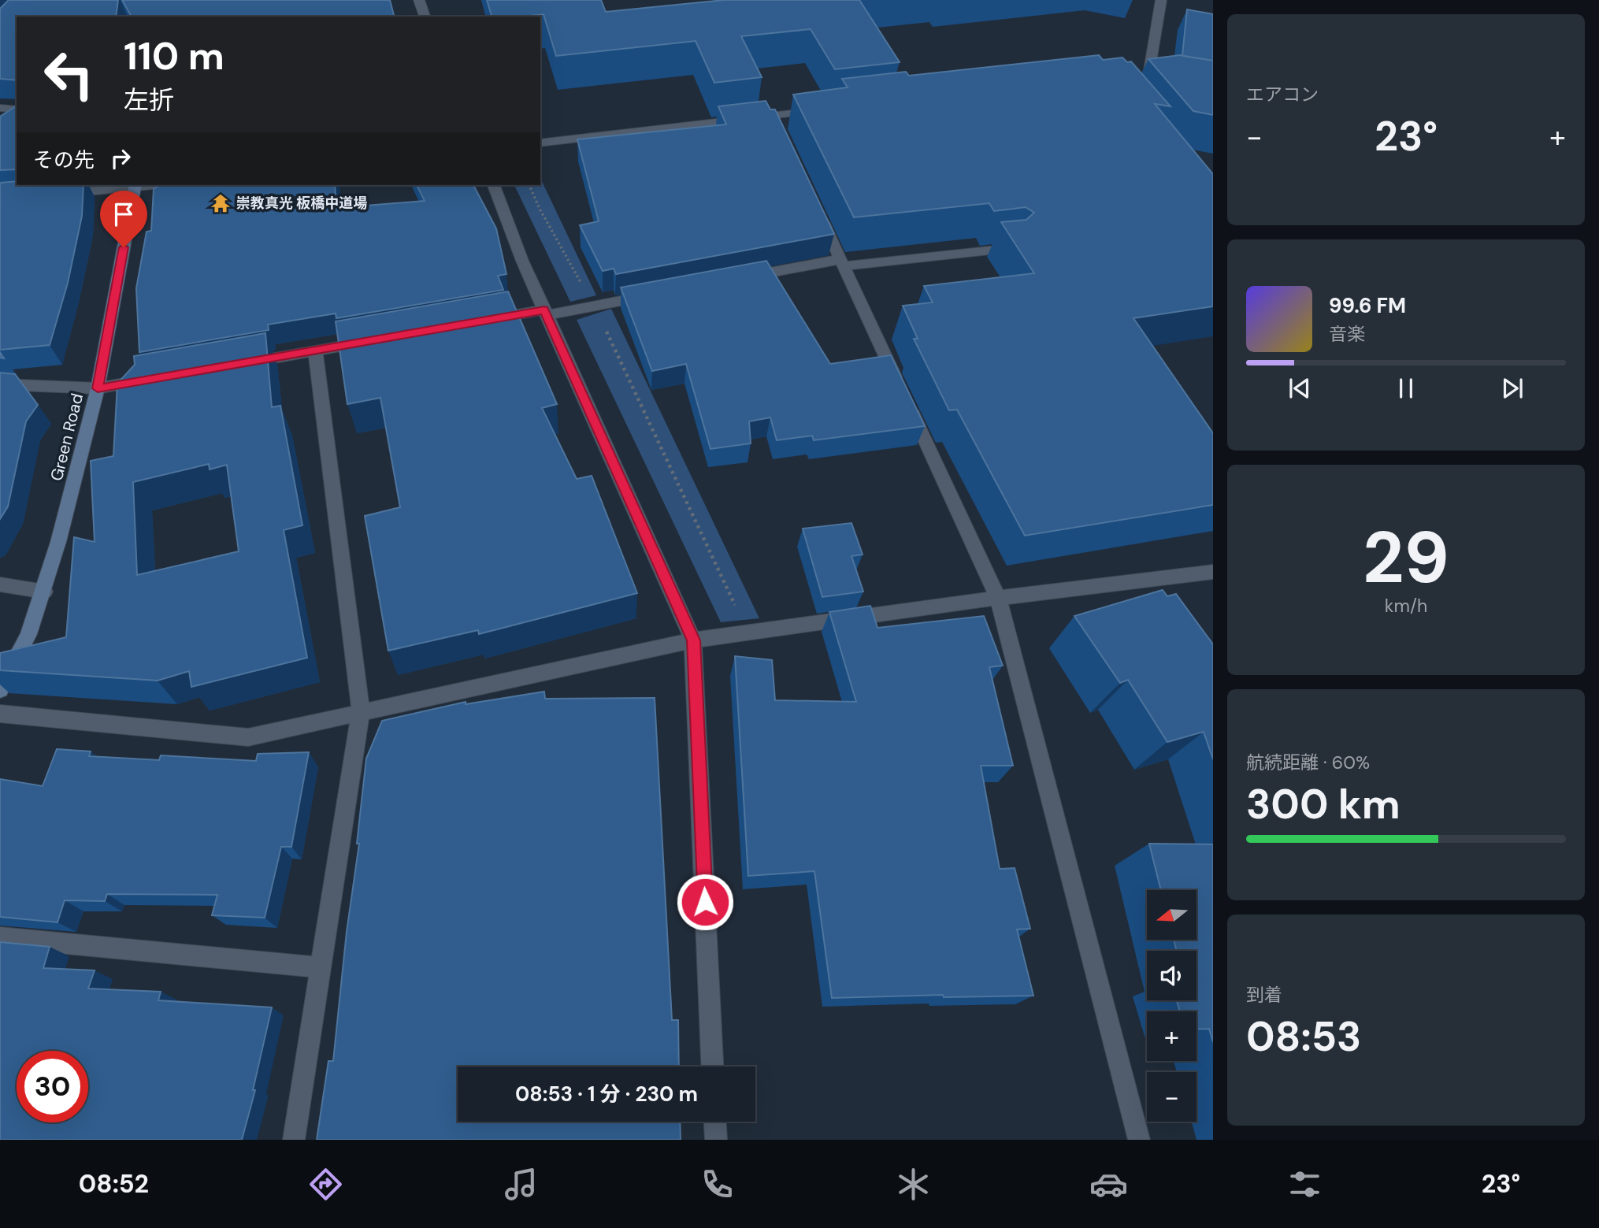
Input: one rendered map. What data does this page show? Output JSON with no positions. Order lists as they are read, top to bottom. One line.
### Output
{"streets":{"street":["Green Road"]},"places":{"temple":["崇教真光 板橋中道場"]},"north":"left","page":{"tile":["エアコン",["29","km/h"],["航続距離 · 60%","300 km"],["到着","08:53"]],"turn":["110 m","左折"],"heat":["−","23°","+"],"then":"その先","song":["99.6 FM","音楽"],"map_buttons":["+","−"],"limit":"30","trip":"08:53 · 1 分 · 230 m","tabs":["08:52","23°"]}}
